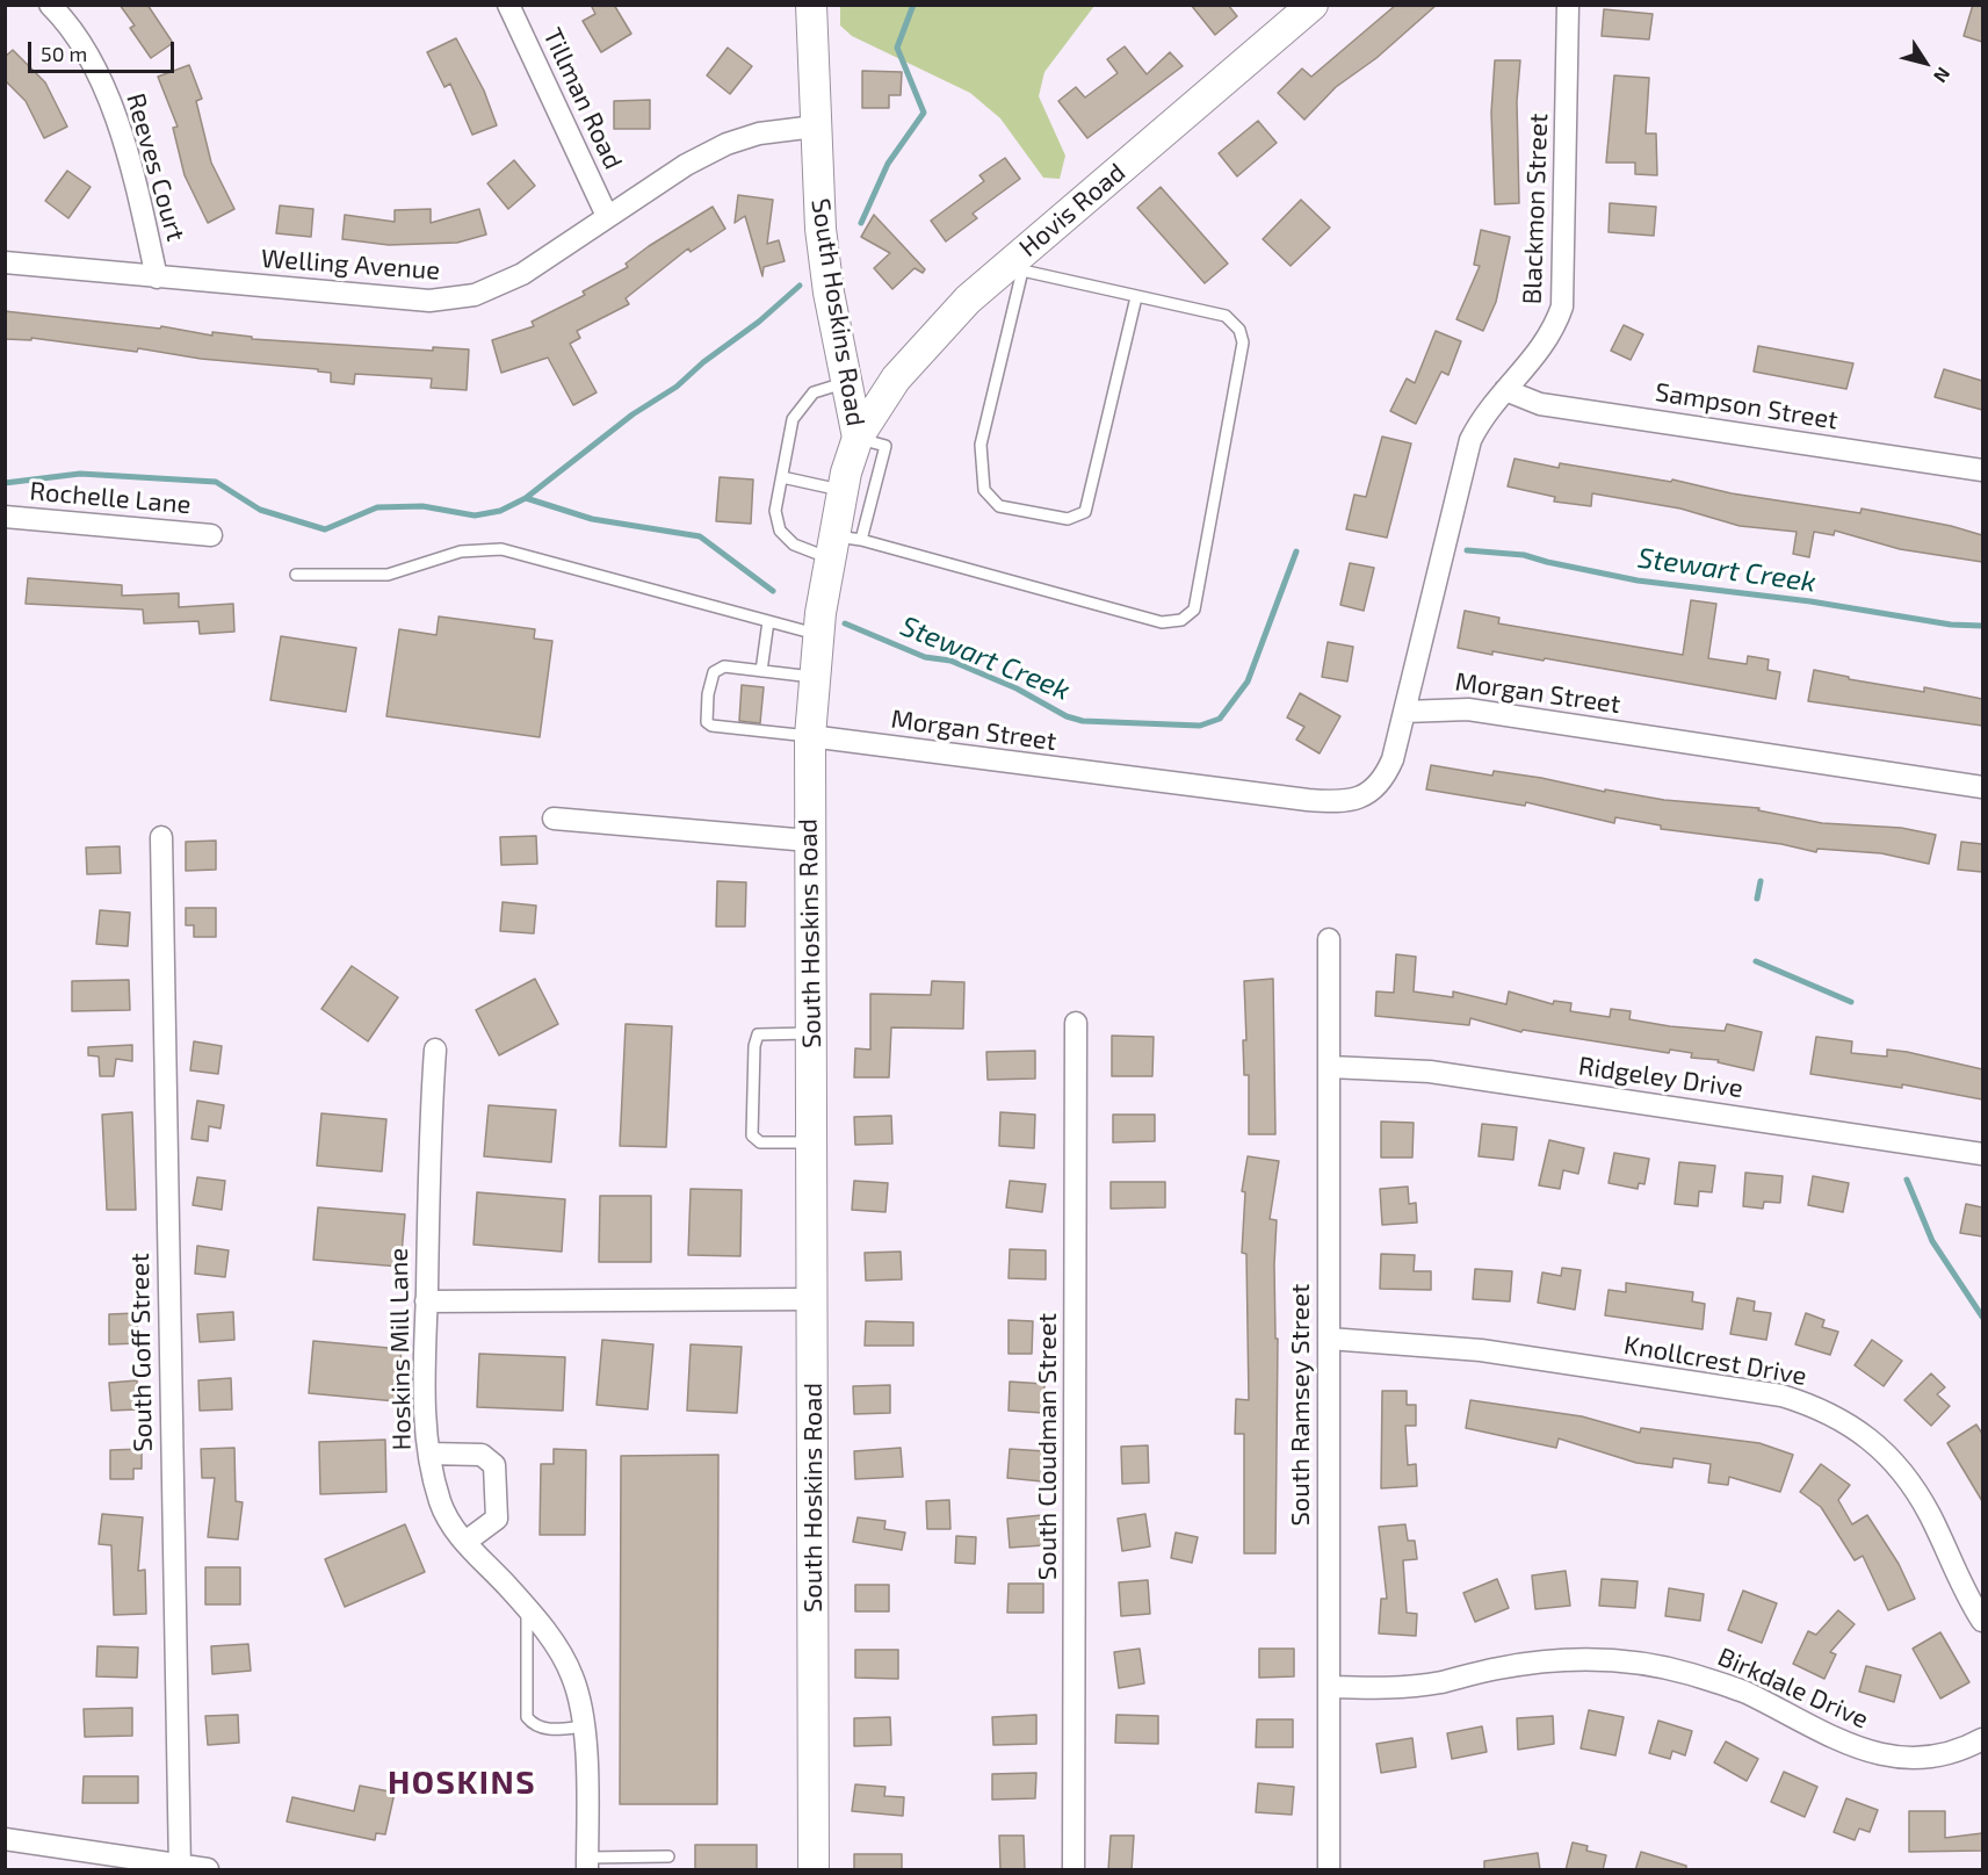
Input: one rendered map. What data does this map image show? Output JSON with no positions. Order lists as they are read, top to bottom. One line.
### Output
{"streets":{"street":["Tillman Road","Reeves Court","Blackmon Street","Hovis Road","Welling Avenue","South Hoskins Road","Sampson Street","Rochelle Lane","Morgan Street","Ridgeley Drive","Hoskins Mill Lane","South Goff Street","Knollcrest Drive","South Ramsey Street","South Cloudman Street","Birkdale Drive"]},"crossings":[["Tillman Road","Welling Avenue"],["Reeves Court","Welling Avenue"],["Blackmon Street","Sampson Street"],["Blackmon Street","Morgan Street"],["Hovis Road","South Hoskins Road"],["Welling Avenue","South Hoskins Road"],["South Hoskins Road","Morgan Street"],["Ridgeley Drive","South Ramsey Street"],["Knollcrest Drive","South Ramsey Street"],["South Ramsey Street","Birkdale Drive"]],"districts":["HOSKINS"],"water":["Stewart Creek"],"scale_bar":"50 m","north":"bottom right"}
